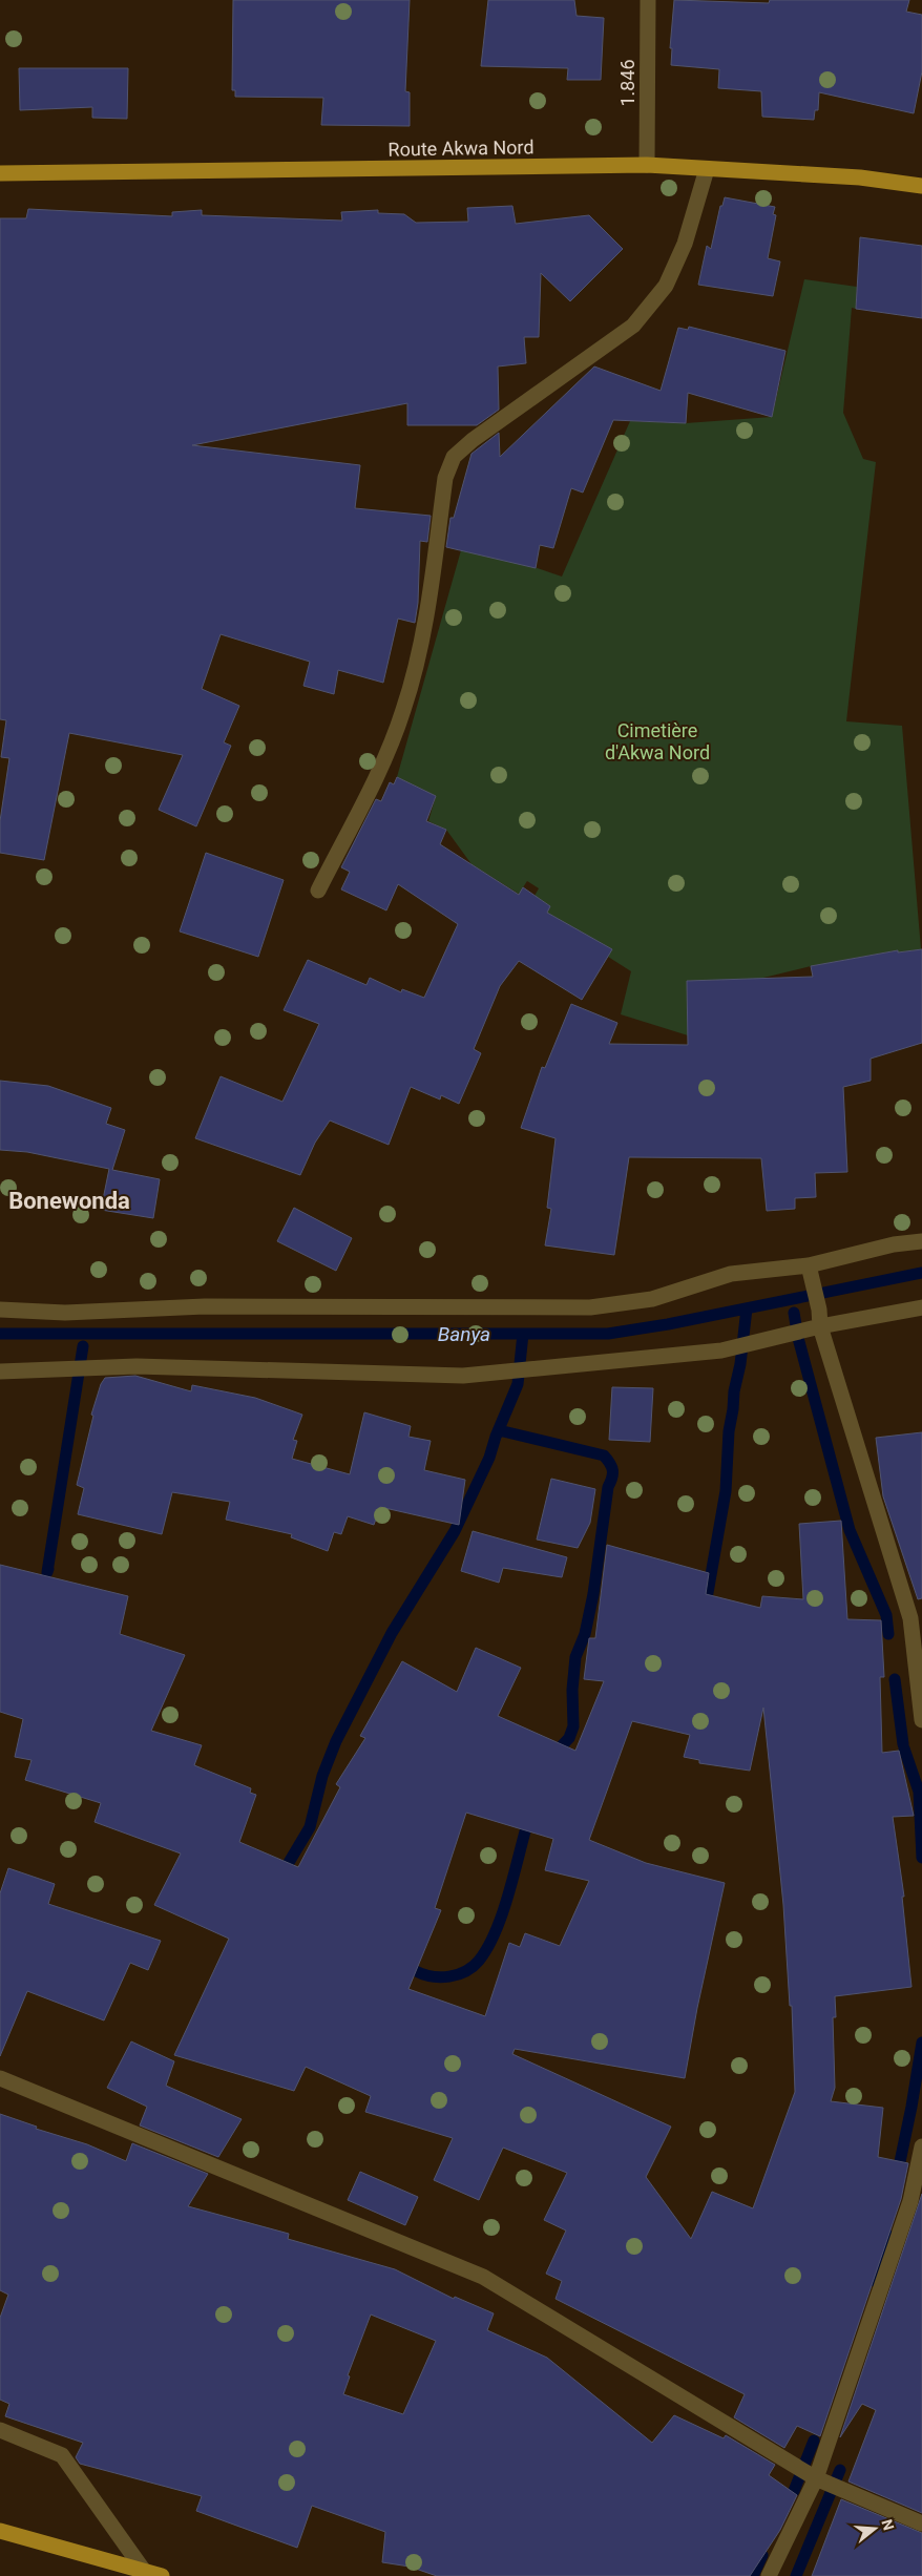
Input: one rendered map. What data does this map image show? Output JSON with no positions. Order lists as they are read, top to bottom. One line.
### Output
{"streets":{"main road":["Route Akwa Nord"],"street":["1.846"]},"crossings":[["1.846","Route Akwa Nord"]],"districts":["Bonewonda"],"water":["Banya"],"parks":["Cimetière d'Akwa Nord"],"north":"right"}
